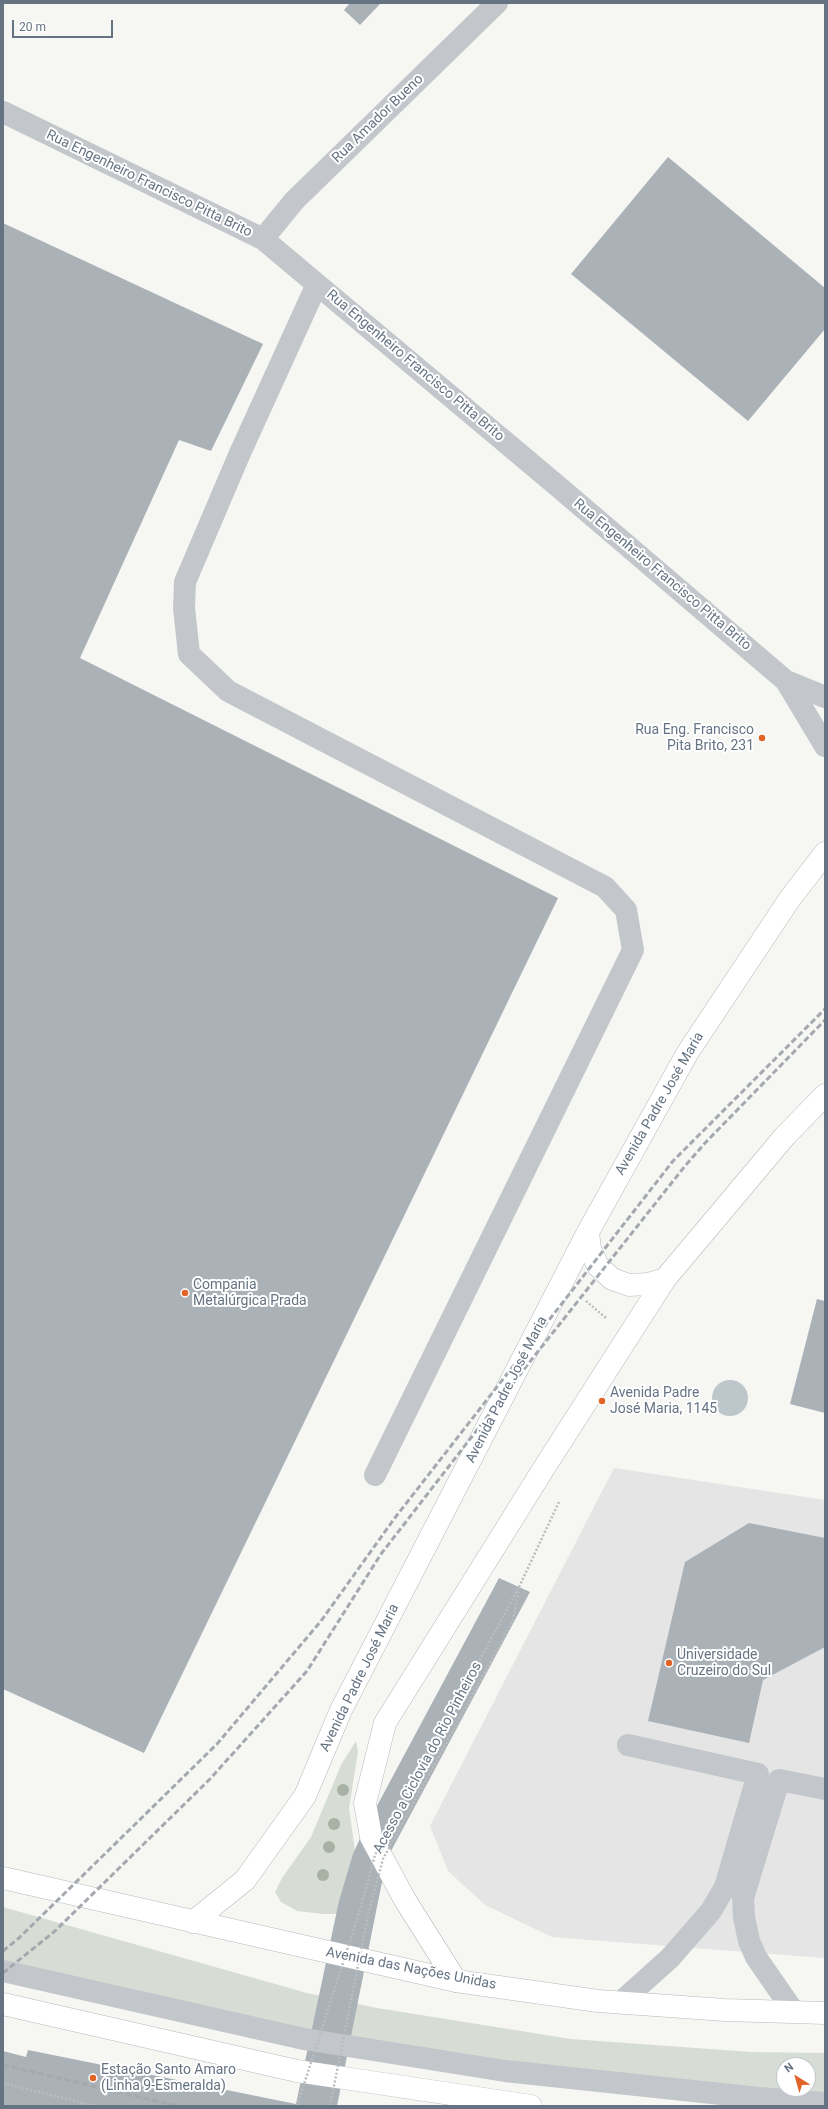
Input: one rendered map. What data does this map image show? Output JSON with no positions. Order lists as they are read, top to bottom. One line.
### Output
{"streets":{"main road":["Avenida Padre José Maria","Avenida das Nações Unidas"],"street":["Rua Amador Bueno","Rua Engenheiro Francisco Pitta Brito"],"path":["Acesso a Ciclovia do Rio Pinheiros"]},"crossings":[["Rua Amador Bueno","Rua Engenheiro Francisco Pitta Brito"],["Avenida Padre José Maria","Avenida das Nações Unidas"]],"places":["Rua Eng. Francisco Pita Brito, 231","Compania Metalúrgica Prada","Avenida Padre José Maria, 1145","Universidade Cruzeiro do Sul","Estação Santo Amaro (Linha 9-Esmeralda)"],"scale_bar":"20 m","north":"top left"}
